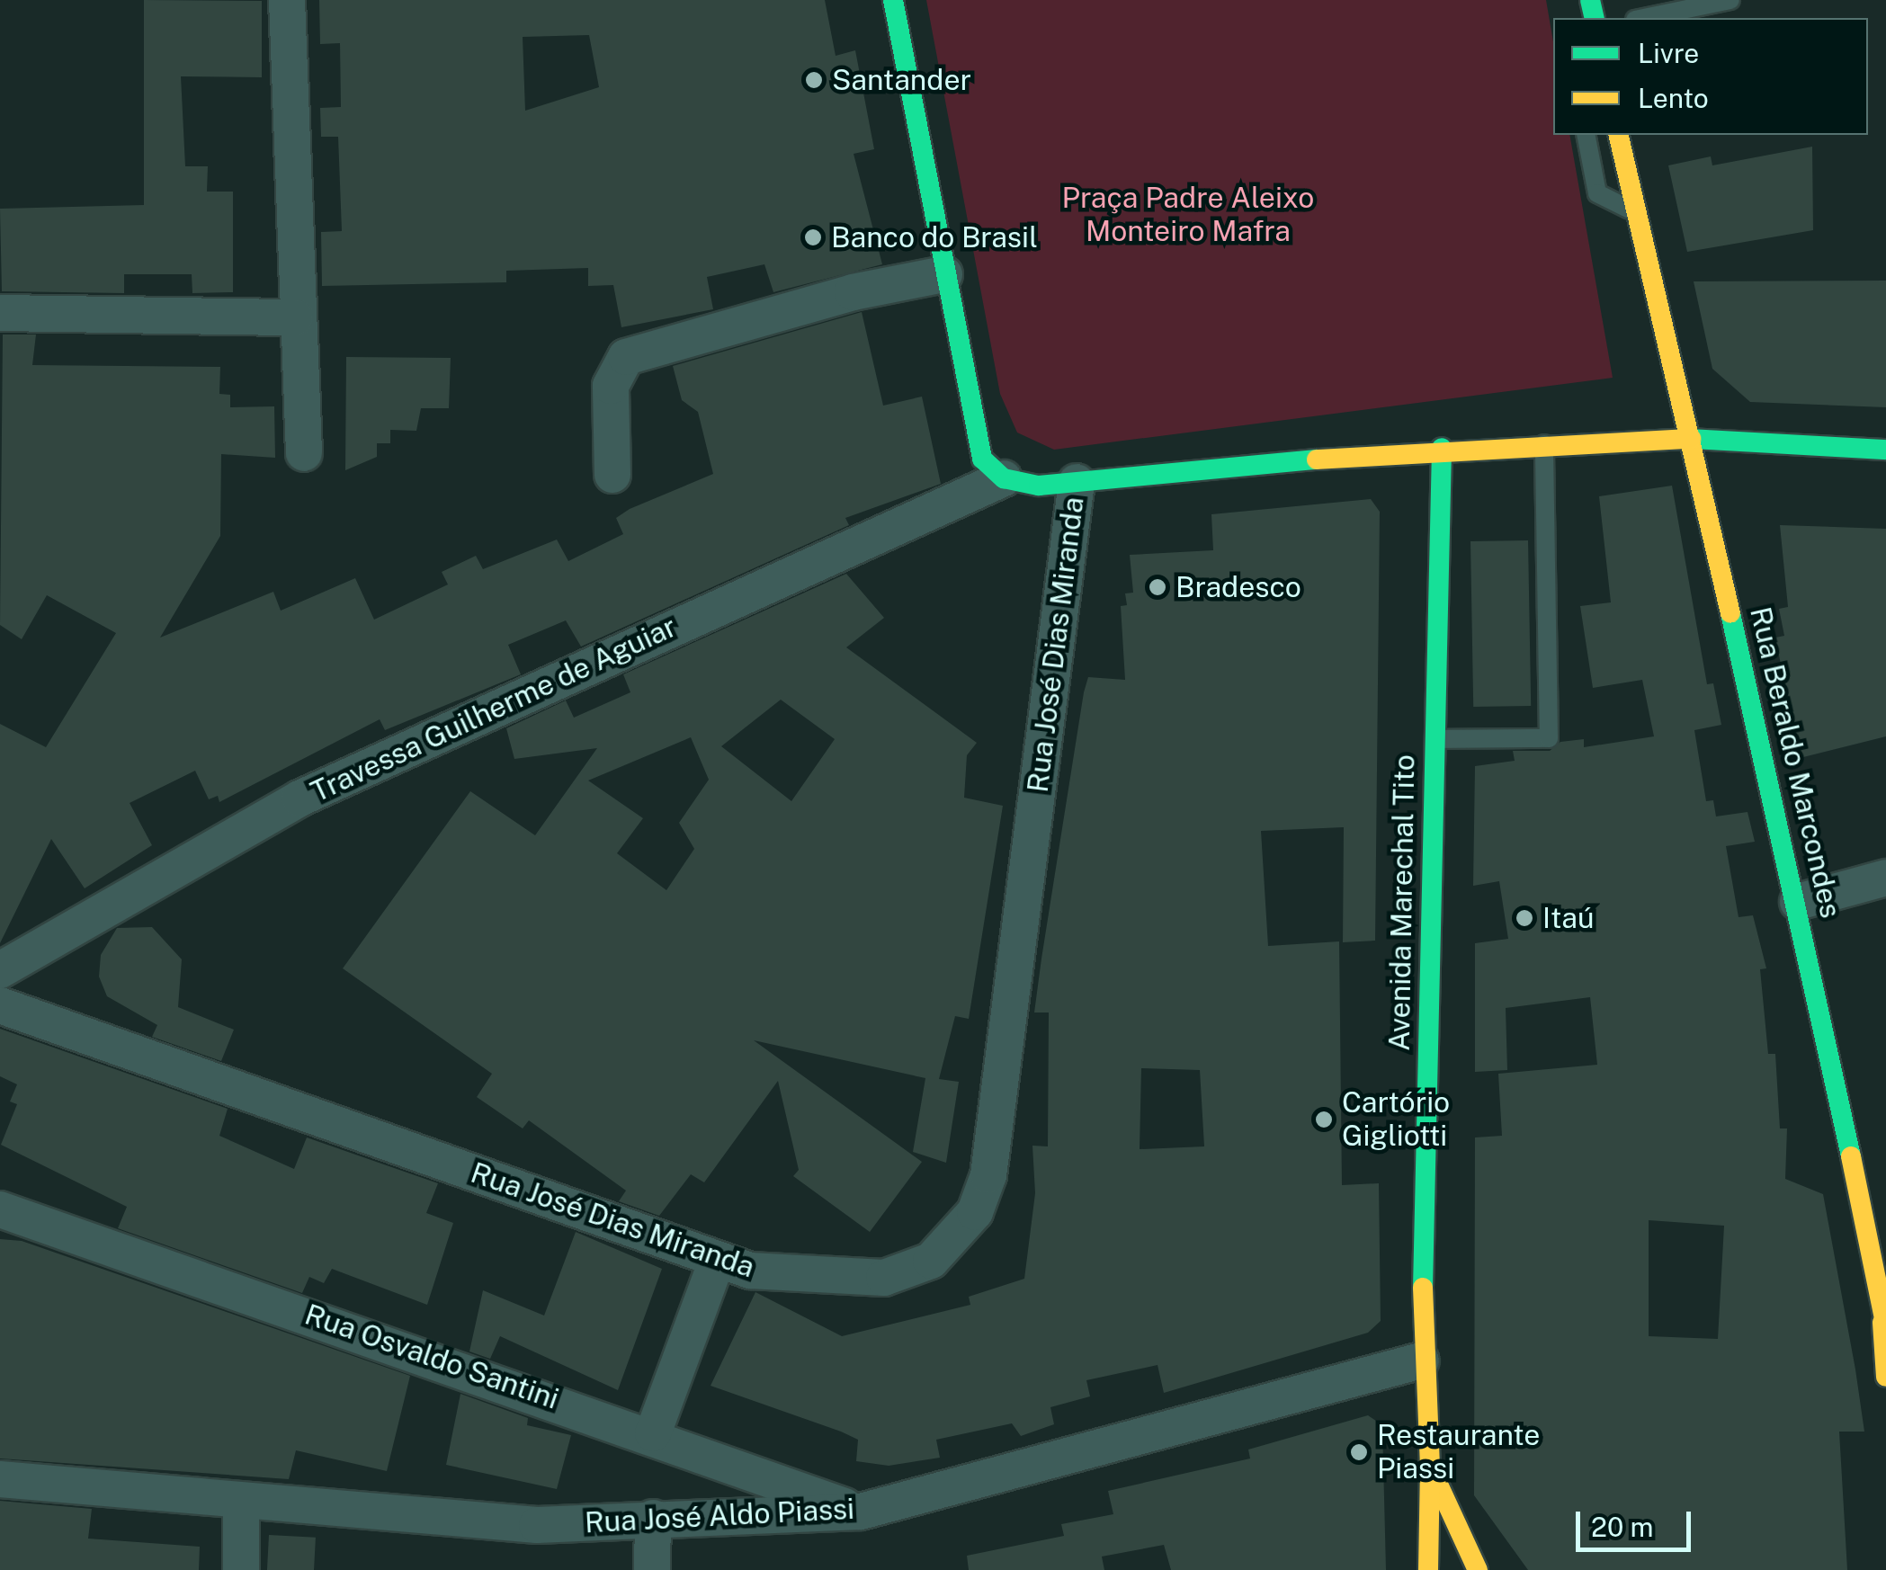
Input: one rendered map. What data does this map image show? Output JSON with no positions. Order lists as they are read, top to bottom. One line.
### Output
{"streets":{"main road":["Rua Beraldo Marcondes","Avenida Marechal Tito"],"street":["Rua José Dias Miranda","Travessa Guilherme de Aguiar","Rua Osvaldo Santini","Rua José Aldo Piassi"]},"crossings":[["Avenida Marechal Tito","Rua José Aldo Piassi"],["Rua Osvaldo Santini","Rua José Aldo Piassi"]],"parks":["Praça Padre Aleixo Monteiro Mafra"],"places":["Santander","Banco do Brasil","Bradesco","Itaú","Cartório Gigliotti","Restaurante Piassi"],"legend":["Livre","Lento"],"scale_bar":"20 m"}
